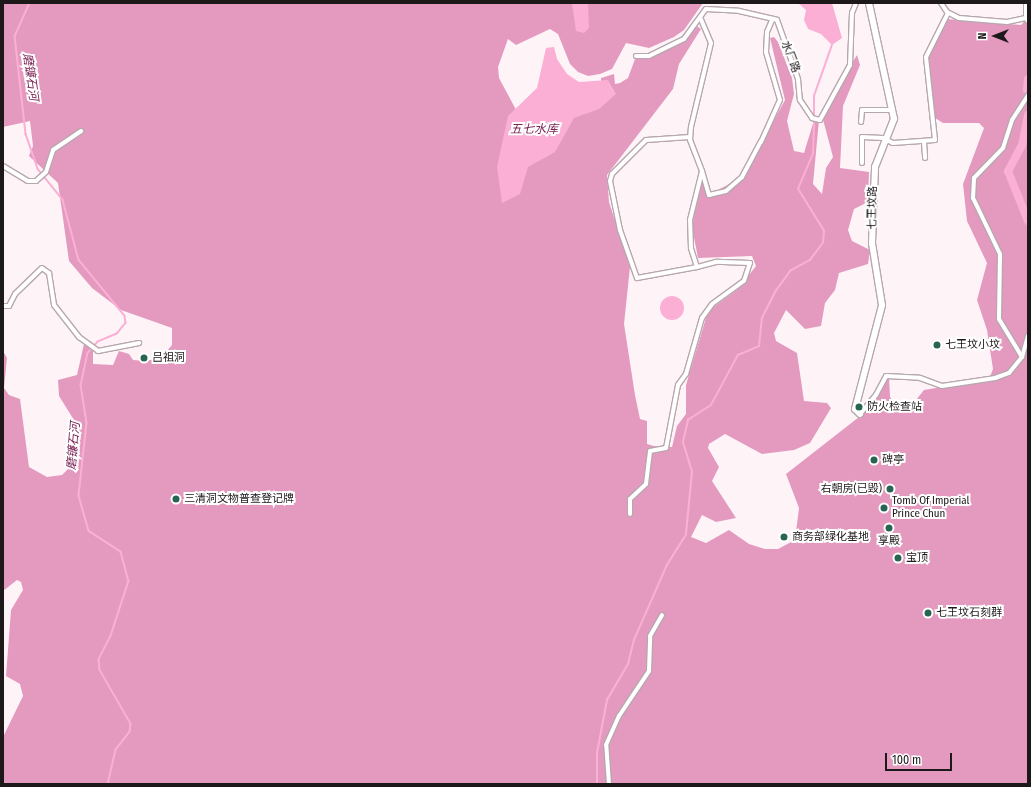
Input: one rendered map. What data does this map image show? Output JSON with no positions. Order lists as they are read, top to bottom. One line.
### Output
{"streets":{"street":["水厂路","七王坟路"]},"water":["磨镰石河","五七水库"],"places":["七王坟小坟","吕祖洞","防火检查站","碑亭","右朝房(已毁)","三清洞文物普查登记牌","Tomb Of Imperial Prince Chun","享殿","商务部绿化基地","宝顶","七王坟石刻群"],"scale_bar":"100 m","north":"left"}
